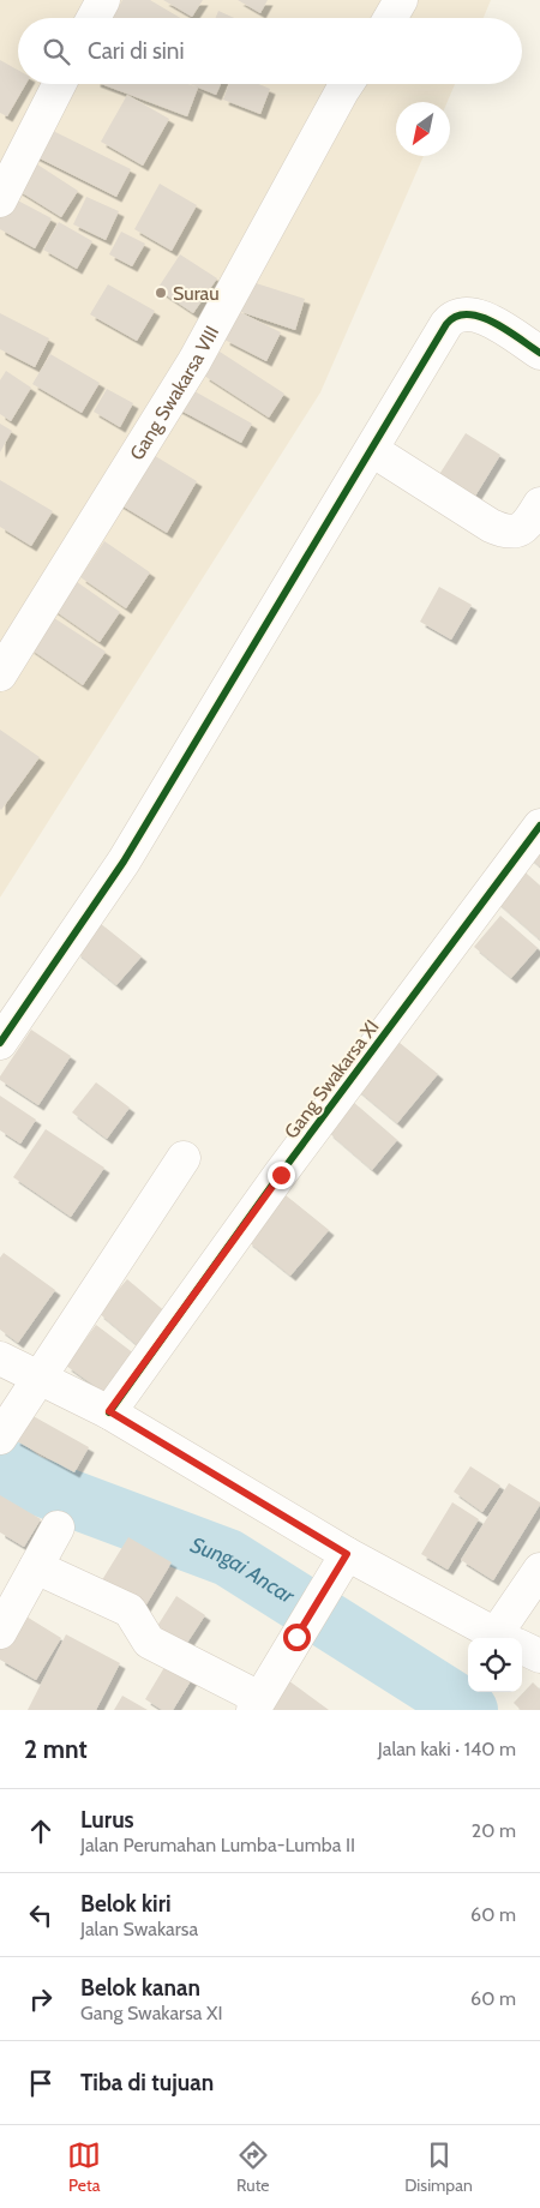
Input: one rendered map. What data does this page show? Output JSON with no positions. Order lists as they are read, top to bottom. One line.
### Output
{"streets":{"street":["Gang Swakarsa VIII","Gang Swakarsa XI"]},"water":["Sungai Ancar"],"places":["Surau"],"north":"bottom left","page":{"search":"Cari di sini","heading":["2 mnt","Jalan kaki · 140 m"],"list":[["Lurus","Jalan Perumahan Lumba-Lumba II","20 m"],["Belok kiri","Jalan Swakarsa","60 m"],["Belok kanan","Gang Swakarsa XI","60 m"],"Tiba di tujuan"],"nav":["Peta","Rute","Disimpan"]}}
